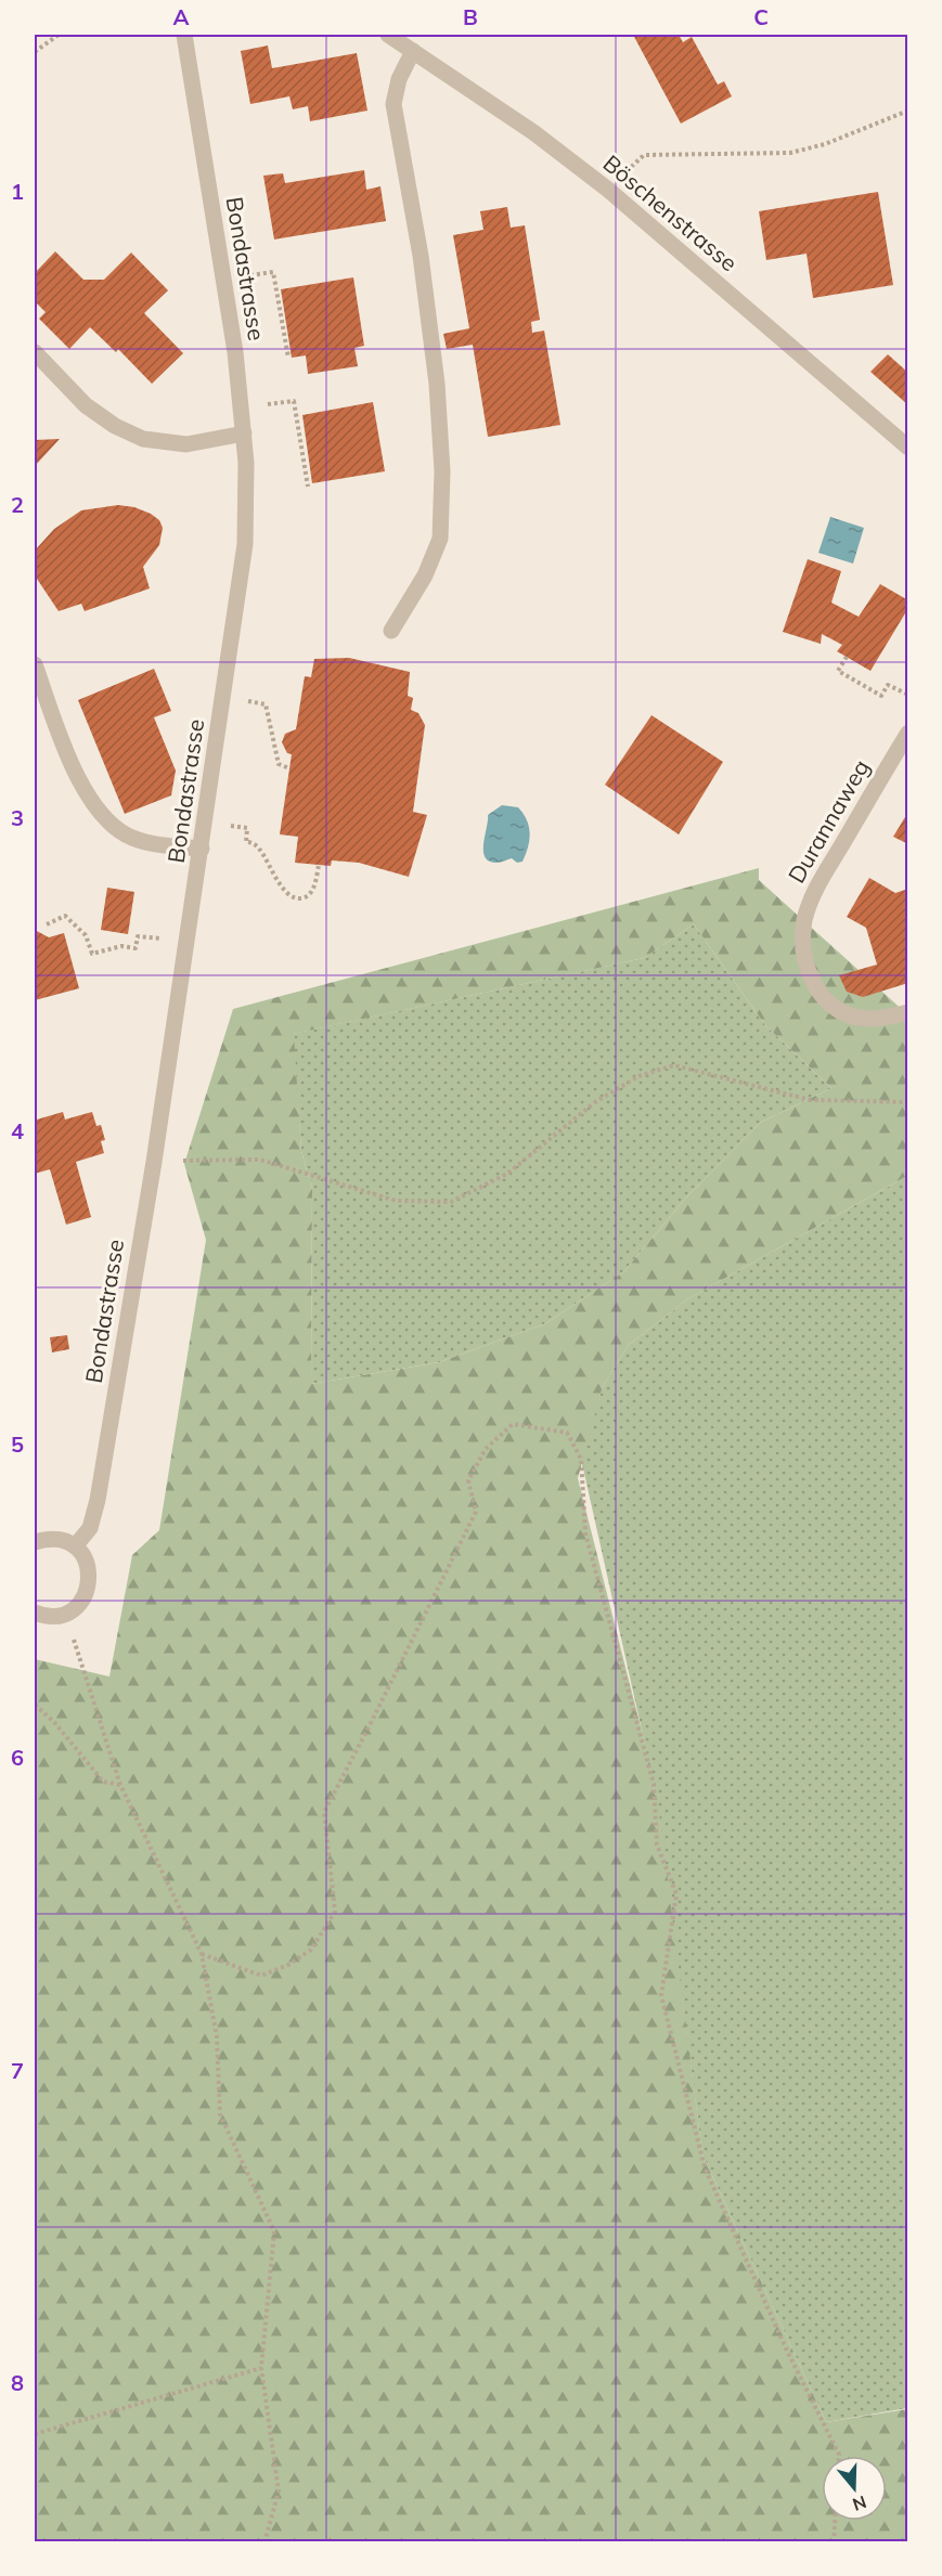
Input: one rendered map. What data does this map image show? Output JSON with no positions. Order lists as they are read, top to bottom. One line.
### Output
{"streets":{"street":["Böschenstrasse","Bondastrasse","Durannaweg"]},"north":"bottom","grid":{"columns":["A","B","C"],"rows":["1","2","3","4","5","6","7","8"]}}
